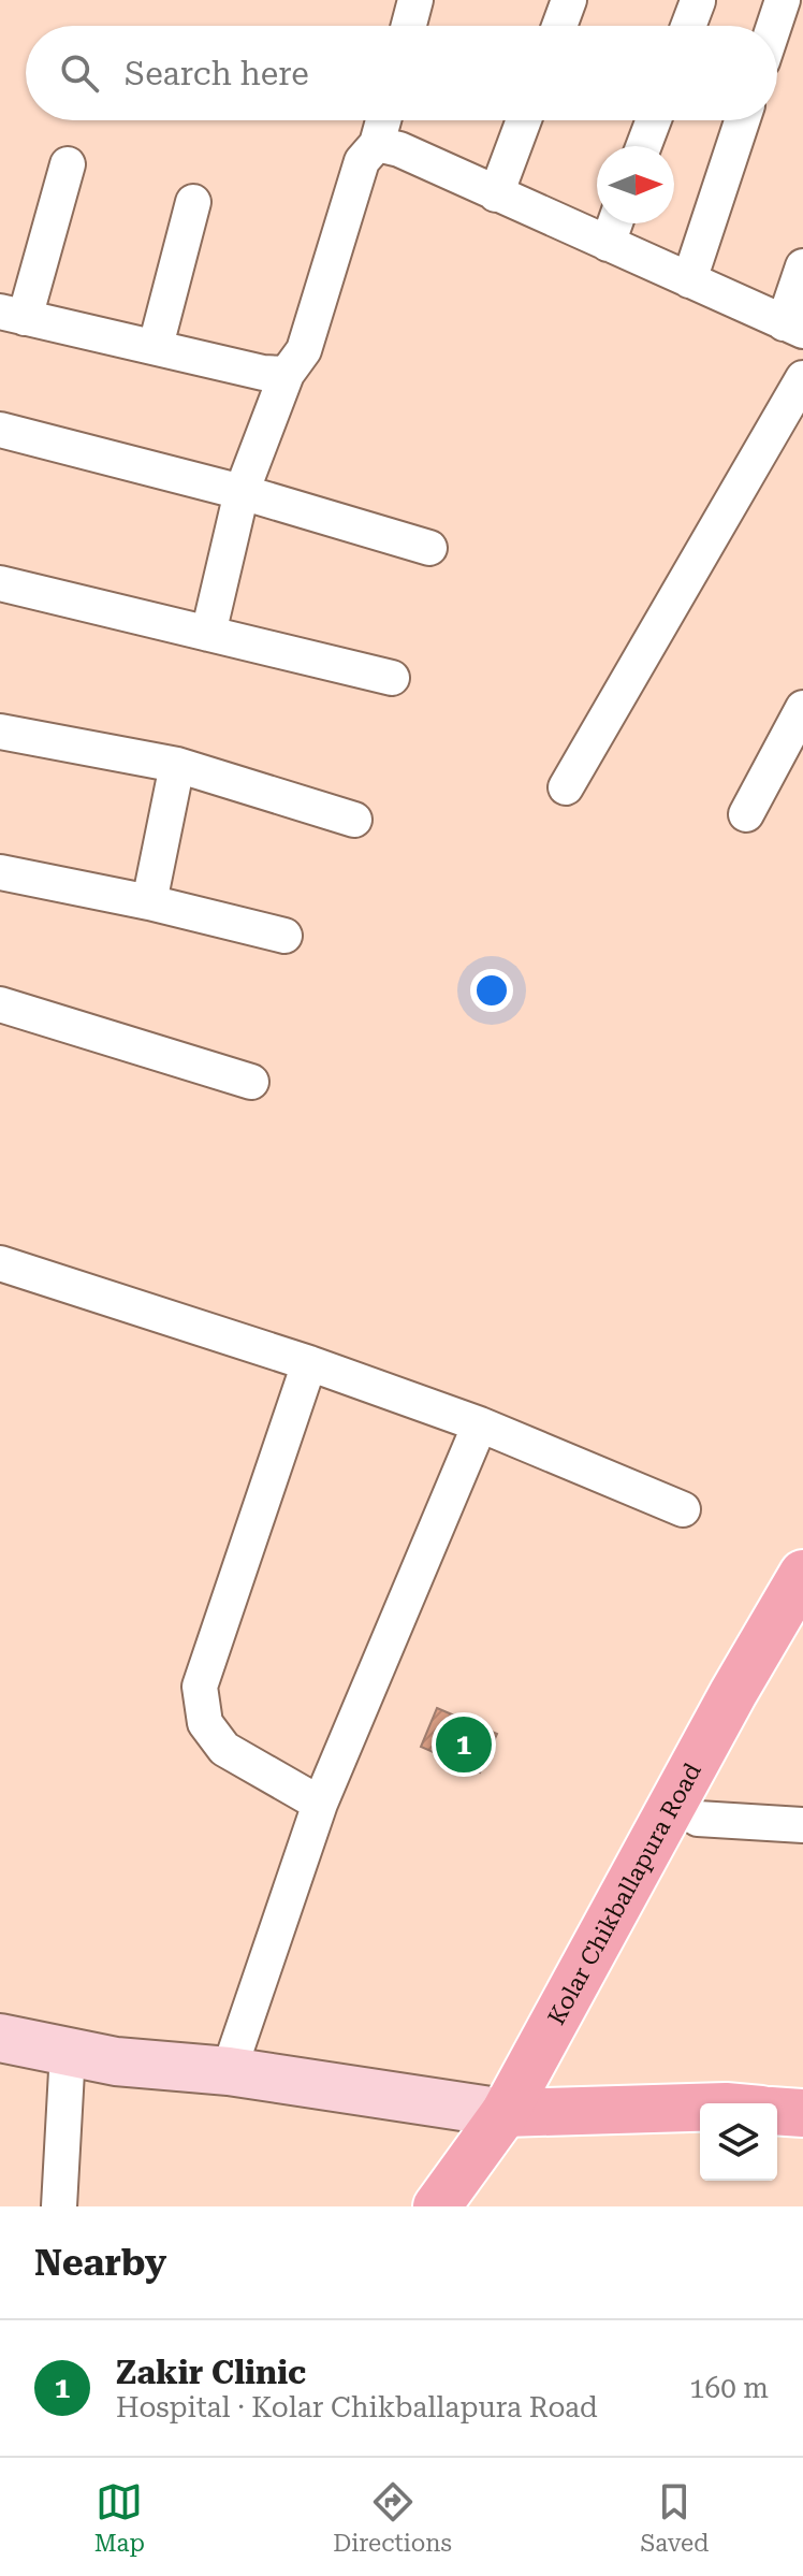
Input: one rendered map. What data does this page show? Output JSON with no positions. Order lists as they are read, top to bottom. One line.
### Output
{"streets":{"main road":["Kolar Chikballapura Road"]},"north":"right","page":{"search":"Search here","pins":"1","heading":"Nearby","list":[{"mark":"1","name":"Zakir Clinic","note":"Hospital · Kolar Chikballapura Road","value":"160 m"}],"nav":["Map","Directions","Saved"]}}
